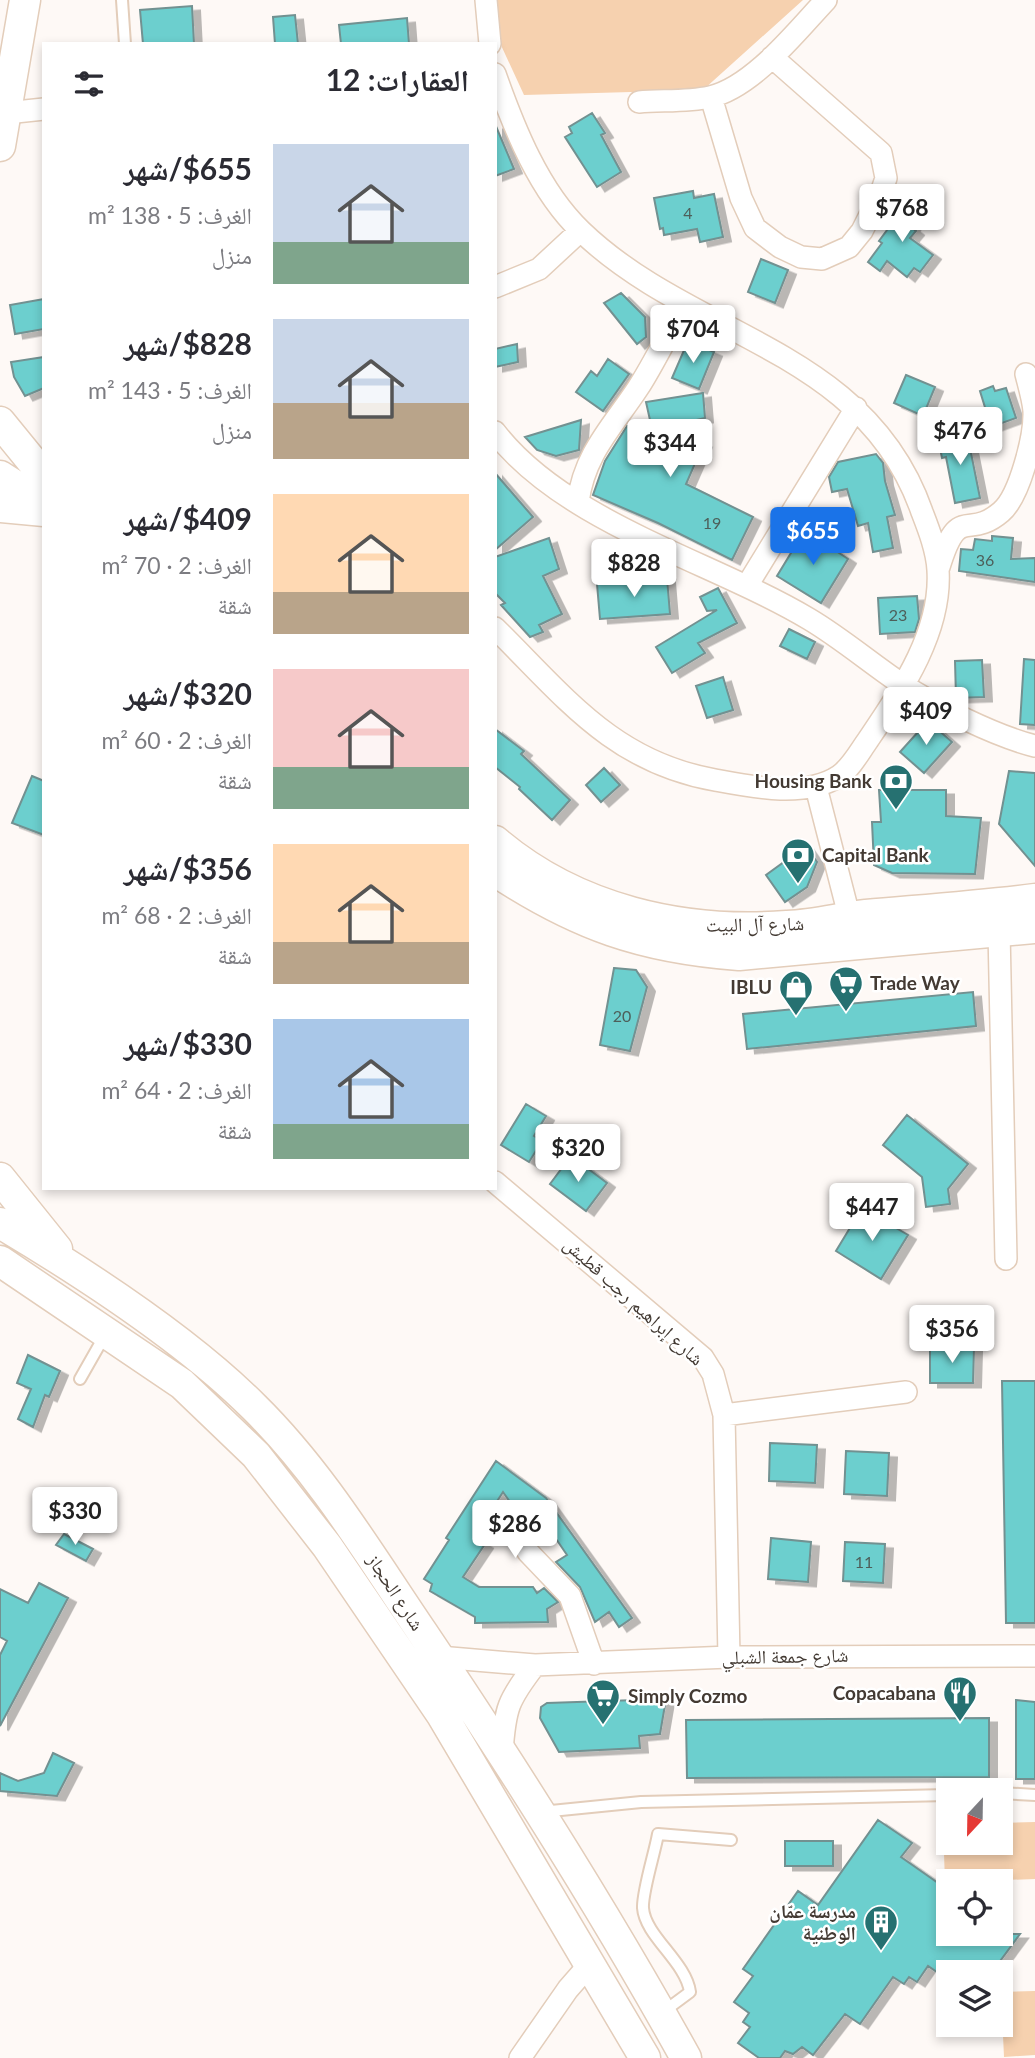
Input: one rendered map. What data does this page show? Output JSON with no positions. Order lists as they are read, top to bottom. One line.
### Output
{"streets":{"main road":["شارع آل البيت","شارع الحجاز"],"street":["شارع إبراهيم رجب قطيش","شارع جمعة الشبلي"]},"crossings":[["شارع إبراهيم رجب قطيش","شارع جمعة الشبلي"],["شارع الحجاز","شارع جمعة الشبلي"]],"places":{"bank":["Housing Bank","Capital Bank"],"supermarket":["Trade Way","Simply Cozmo"],"shop":["IBLU"],"restaurant":["Copacabana"],"building":["مدرسة عمّان الوطنية"]},"house_numbers":["4","19","36","23","20","11"],"north":"bottom","page":{"heading":"العقارات: 12","list":[{"name":"$655/شهر","note":"الغرف: 5 · 138 m² · منزل"},{"name":"$828/شهر","note":"الغرف: 5 · 143 m² · منزل"},{"name":"$409/شهر","note":"الغرف: 2 · 70 m² · شقة"},{"name":"$320/شهر","note":"الغرف: 2 · 60 m² · شقة"},{"name":"$356/شهر","note":"الغرف: 2 · 68 m² · شقة"},{"name":"$330/شهر","note":"الغرف: 2 · 64 m² · شقة"}],"price":["$768","$704","$476","$344","$655","$828","$409","$320","$447","$356","$330","$286"]}}
